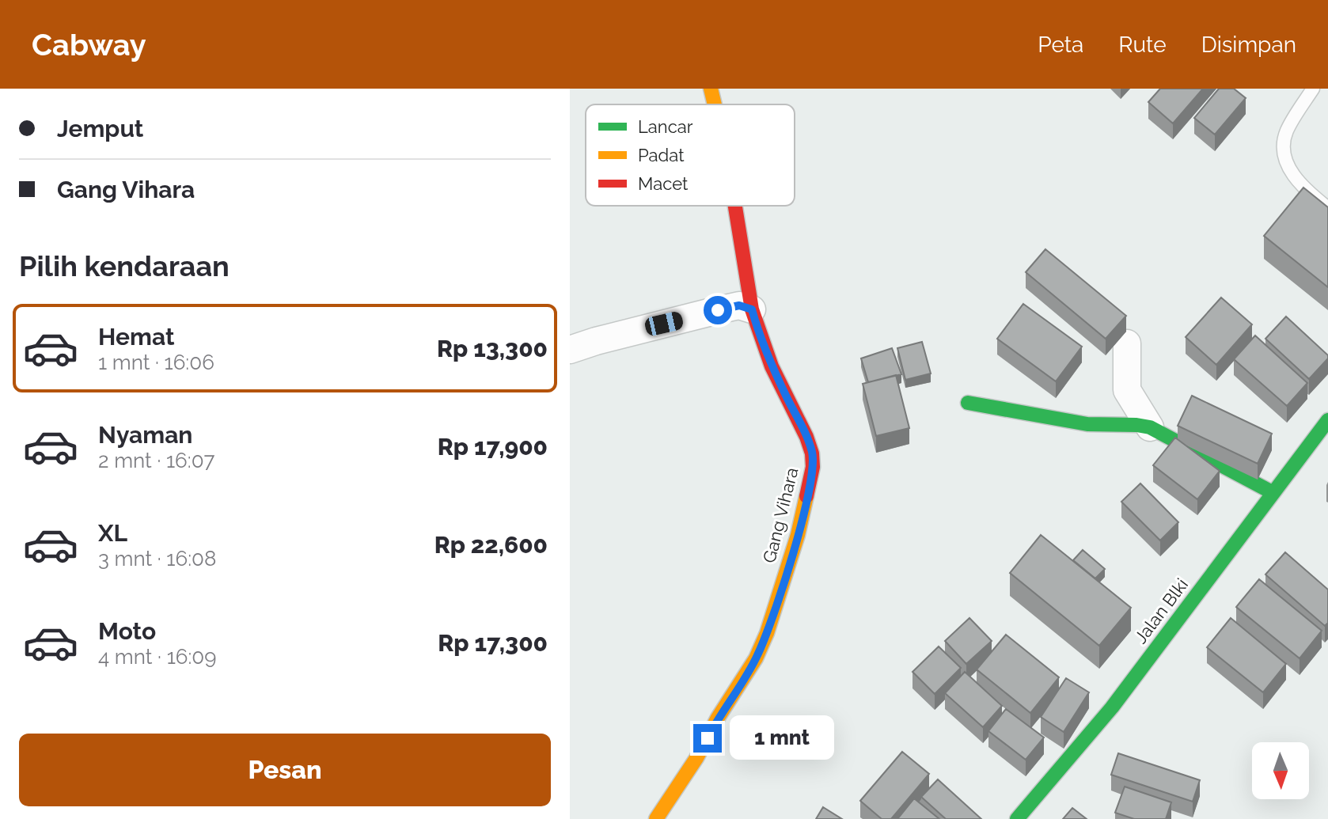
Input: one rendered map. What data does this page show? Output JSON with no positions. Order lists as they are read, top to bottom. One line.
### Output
{"streets":{"street":["Gang Vihara","Jalan Blki"]},"legend":["Lancar","Padat","Macet"],"north":"bottom","page":{"header":"Cabway","nav":["Peta","Rute","Disimpan"],"banner":["Jemput","Gang Vihara"],"heading":"Pilih kendaraan","list":[{"name":"Hemat","note":"1 mnt · 16:06","value":"Rp 13,300"},{"name":"Nyaman","note":"2 mnt · 16:07","value":"Rp 17,900"},{"name":"XL","note":"3 mnt · 16:08","value":"Rp 22,600"},{"name":"Moto","note":"4 mnt · 16:09","value":"Rp 17,300"}],"bubble":"1 mnt","buttons":"Pesan"}}
